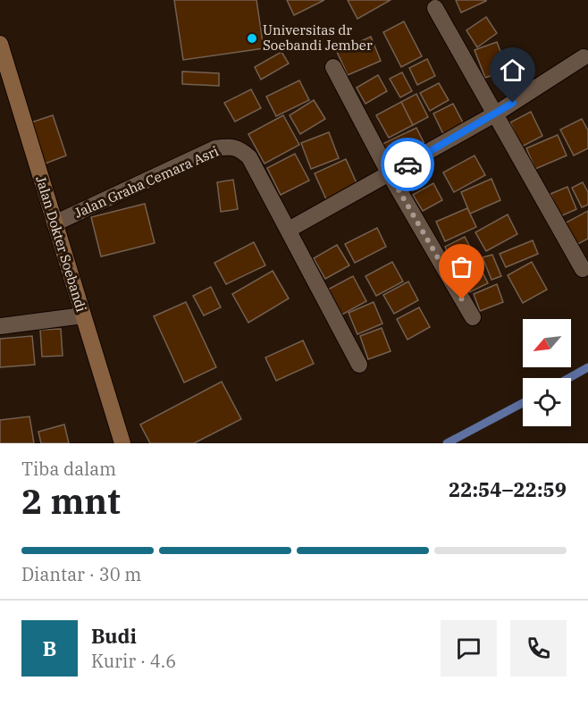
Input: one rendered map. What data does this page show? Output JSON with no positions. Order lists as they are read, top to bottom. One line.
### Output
{"streets":{"main road":["Jalan Dokter Soebandi"],"street":["Jalan Graha Cemara Asri"]},"crossings":[["Jalan Graha Cemara Asri","Jalan Dokter Soebandi"]],"places":["Universitas dr Soebandi Jember"],"north":"bottom left","page":{"heading":["2 mnt","Tiba dalam","22:54–22:59"],"panel":["Budi","Kurir · 4.6"],"bar":"Diantar · 30 m","round":"B"}}
